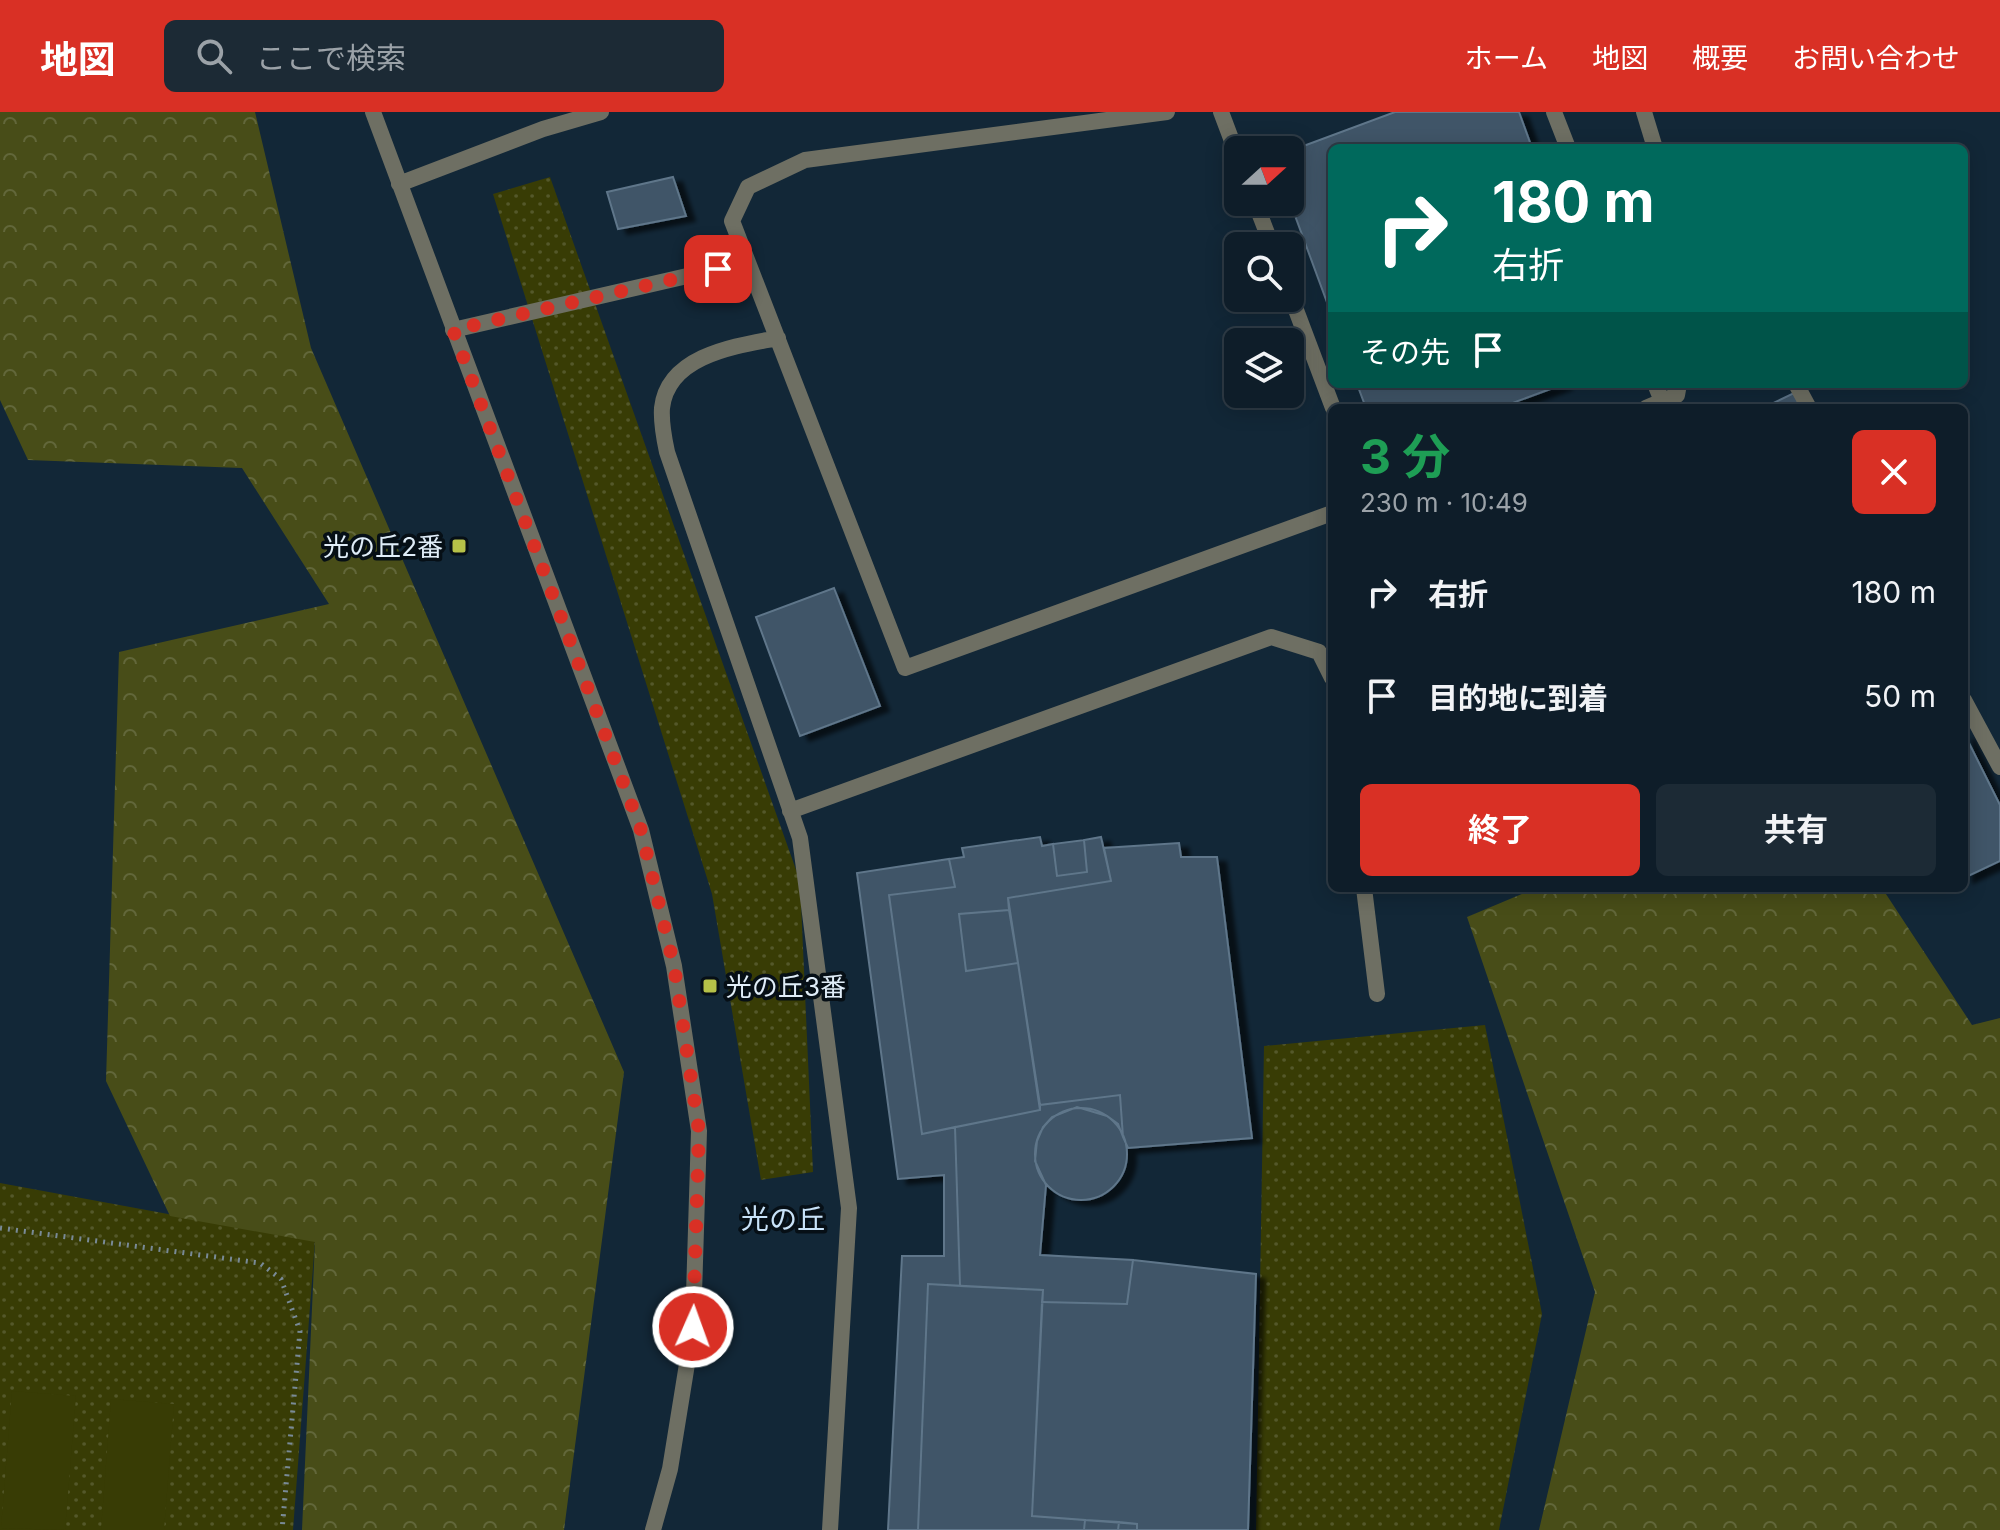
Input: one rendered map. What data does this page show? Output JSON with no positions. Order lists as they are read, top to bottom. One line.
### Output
{"districts":["光の丘"],"places":{"transit":["光の丘2番","光の丘3番"]},"north":"right","page":{"header":"地図","search":"ここで検索","nav":["ホーム","地図","概要","お問い合わせ"],"turn":["180 m","右折"],"then":"その先","heading":["3 分","230 m · 10:49"],"list":[{"name":"右折","value":"180 m"},{"name":"目的地に到着","value":"50 m"}],"buttons":["終了","共有"]}}
